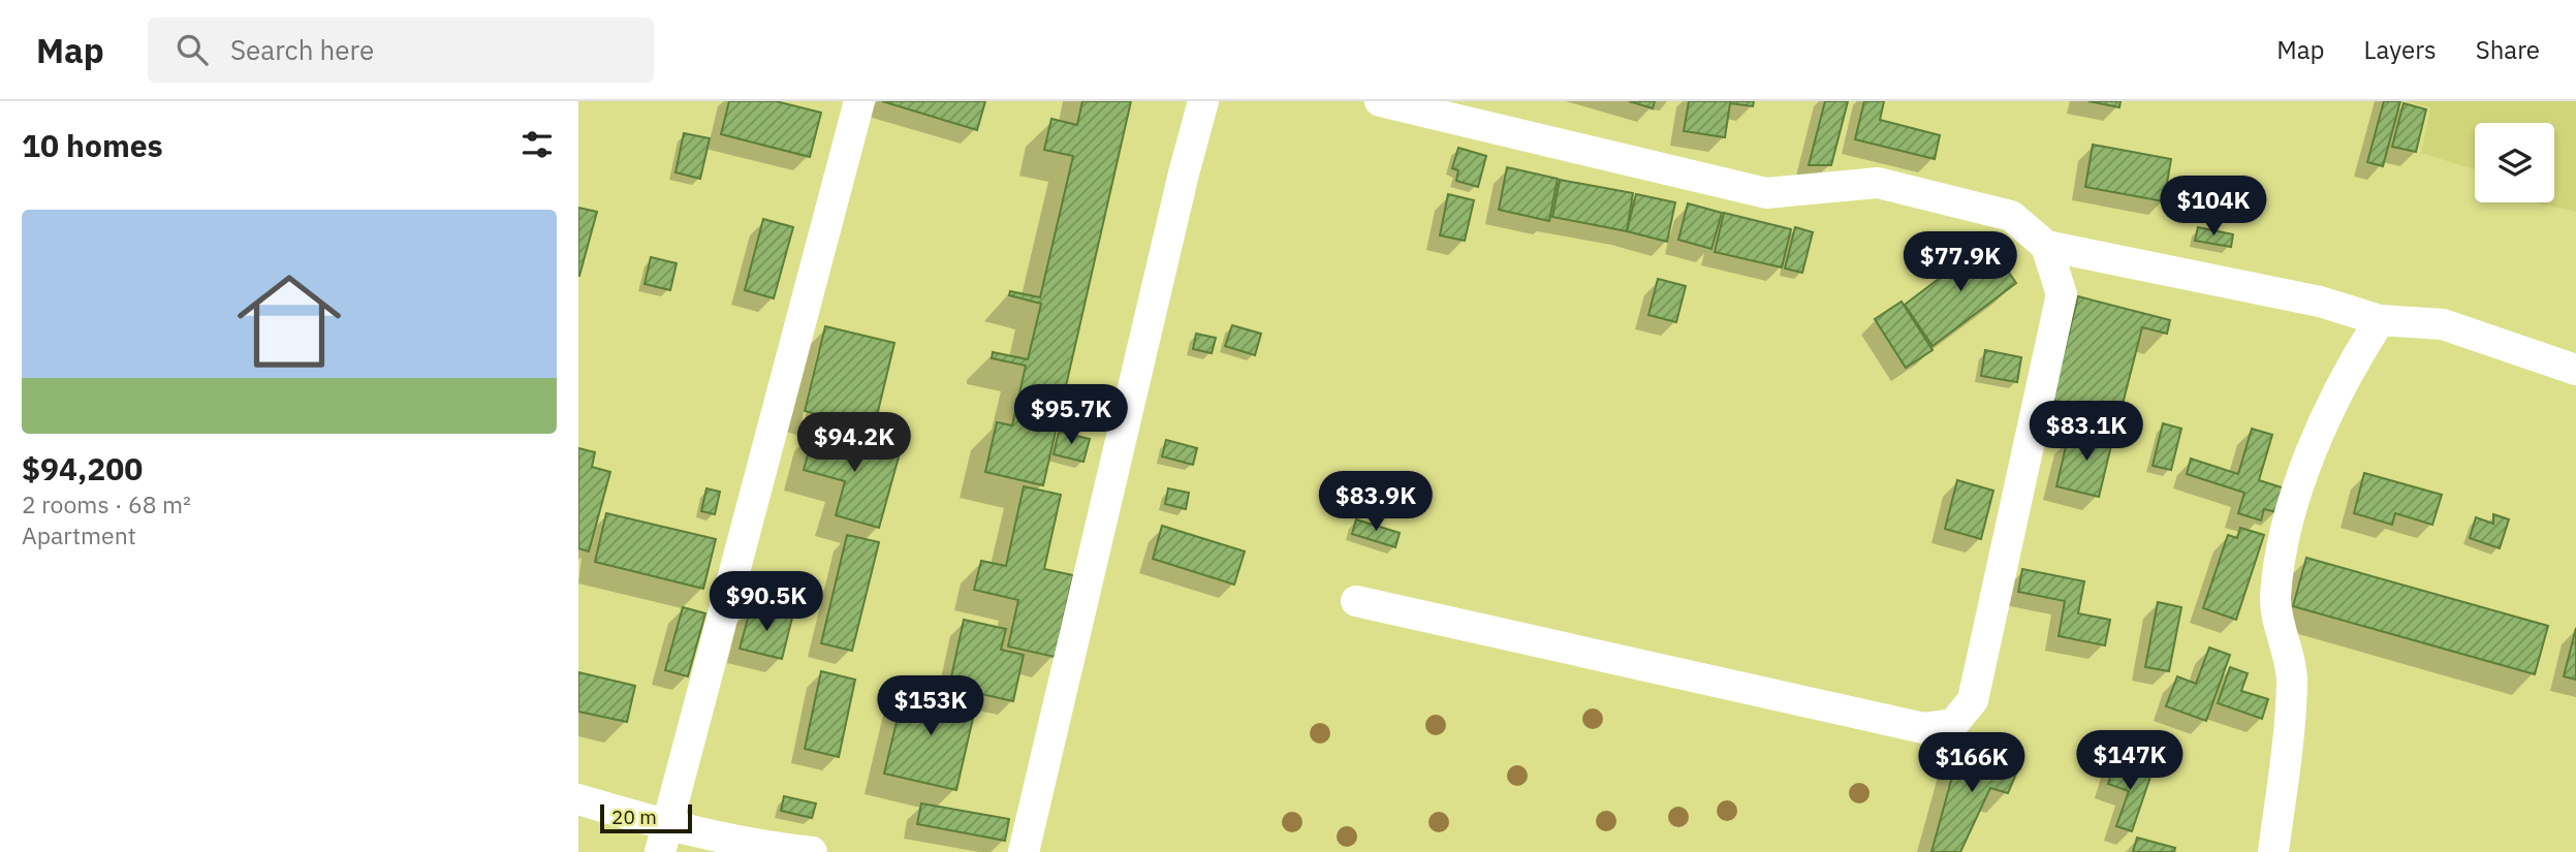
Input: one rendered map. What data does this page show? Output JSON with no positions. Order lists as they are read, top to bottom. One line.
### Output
{"scale_bar":"20 m","page":{"header":"Map","search":"Search here","nav":["Map","Layers","Share"],"heading":"10 homes","price":["$104K","$77.9K","$95.7K","$83.1K","$94.2K","$83.9K","$90.5K","$153K","$147K","$166K"],"list":[{"name":"$94,200","note":"2 rooms · 68 m² · Apartment"}],"scale":"20 m"}}
